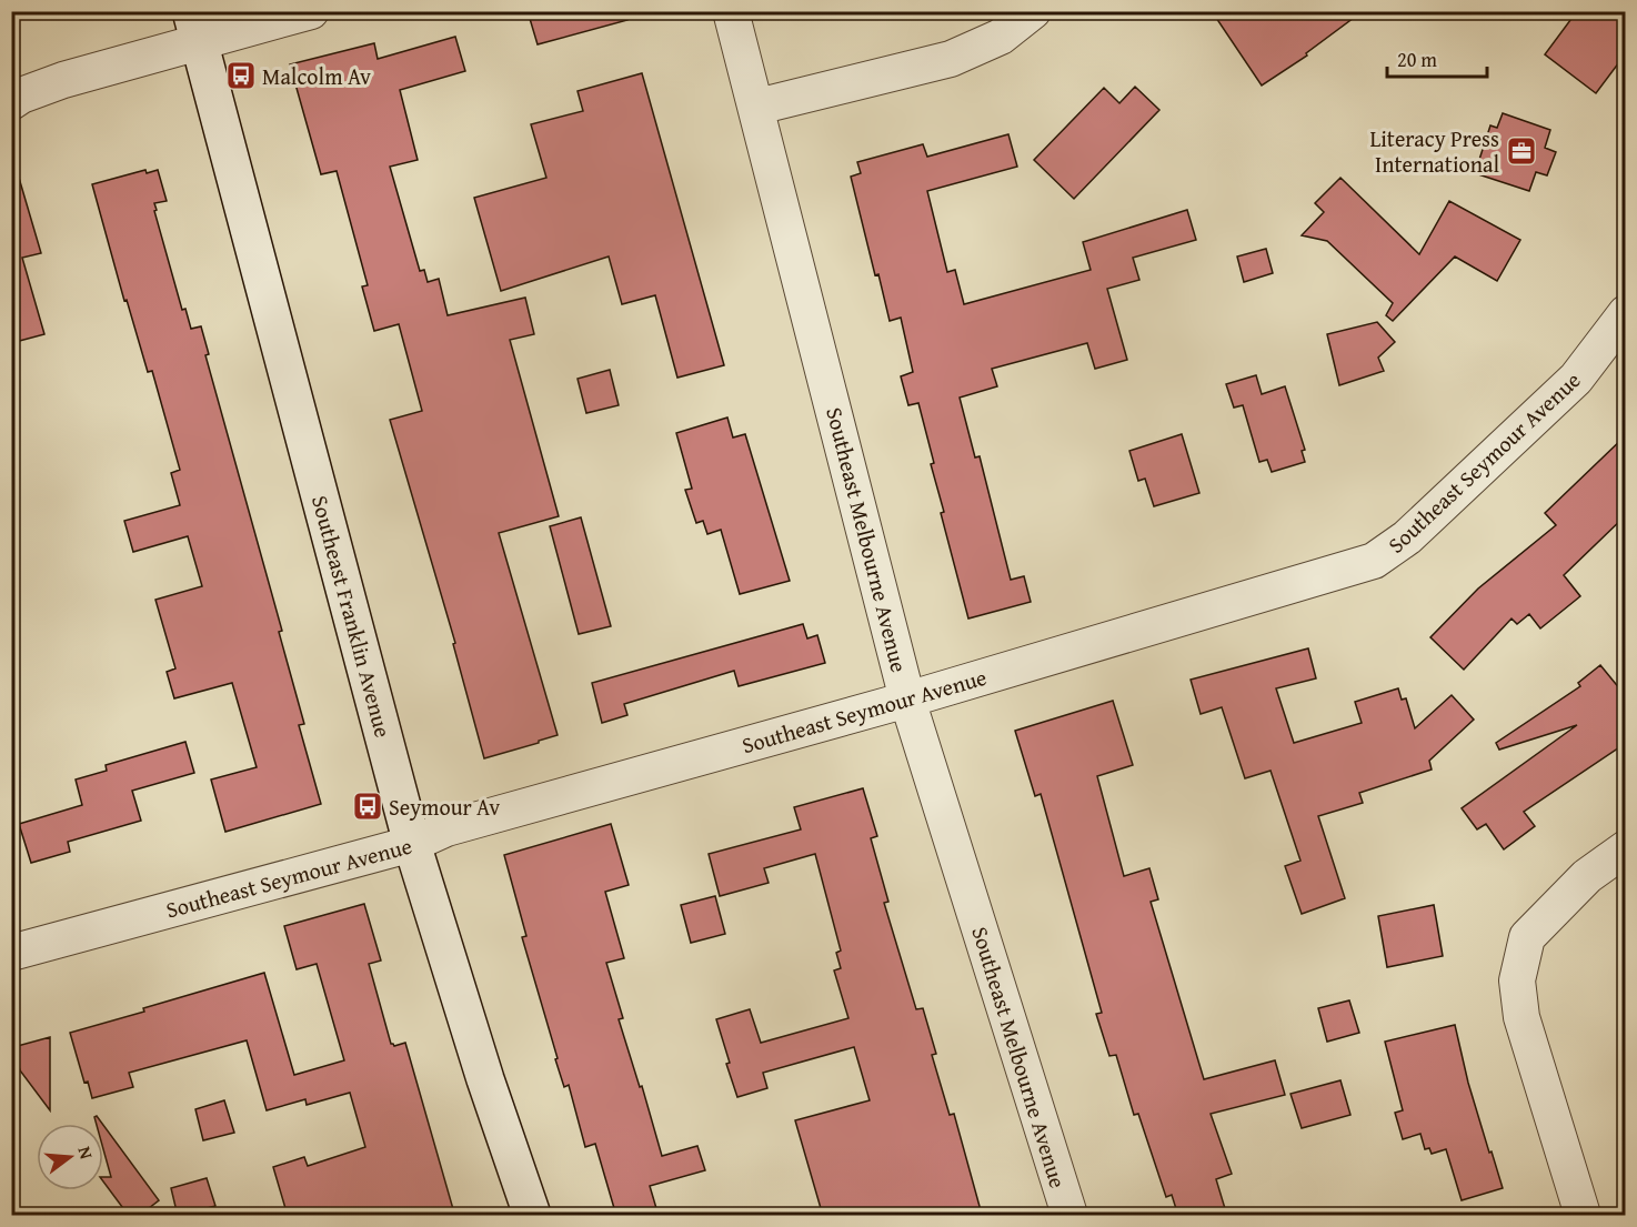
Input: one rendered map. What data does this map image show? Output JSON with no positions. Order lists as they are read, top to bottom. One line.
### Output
{"streets":{"street":["Southeast Seymour Avenue","Southeast Melbourne Avenue","Southeast Franklin Avenue"]},"crossings":[["Southeast Seymour Avenue","Southeast Melbourne Avenue"],["Southeast Seymour Avenue","Southeast Franklin Avenue"]],"places":{"bus stop":["Malcolm Av","Seymour Av"],"office":["Literacy Press International"]},"scale_bar":"20 m","north":"right"}
